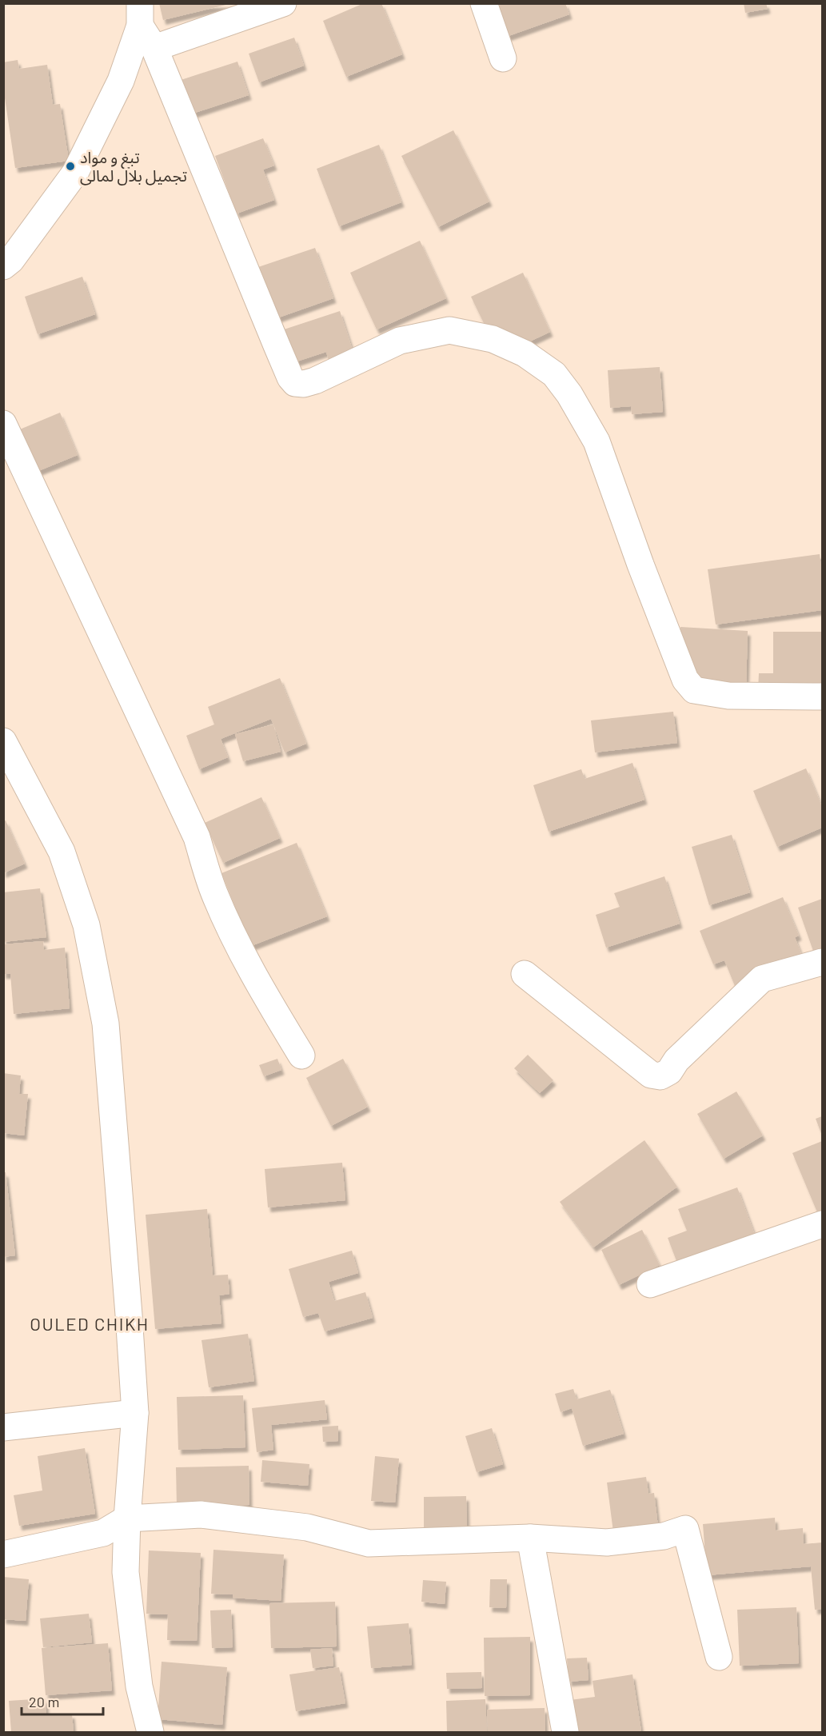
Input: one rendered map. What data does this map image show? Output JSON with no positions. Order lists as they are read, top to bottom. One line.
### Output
{"districts":["OULED CHIKH"],"places":["تبغ و مواد تجميل بلال لمالى"],"scale_bar":"20 m"}
